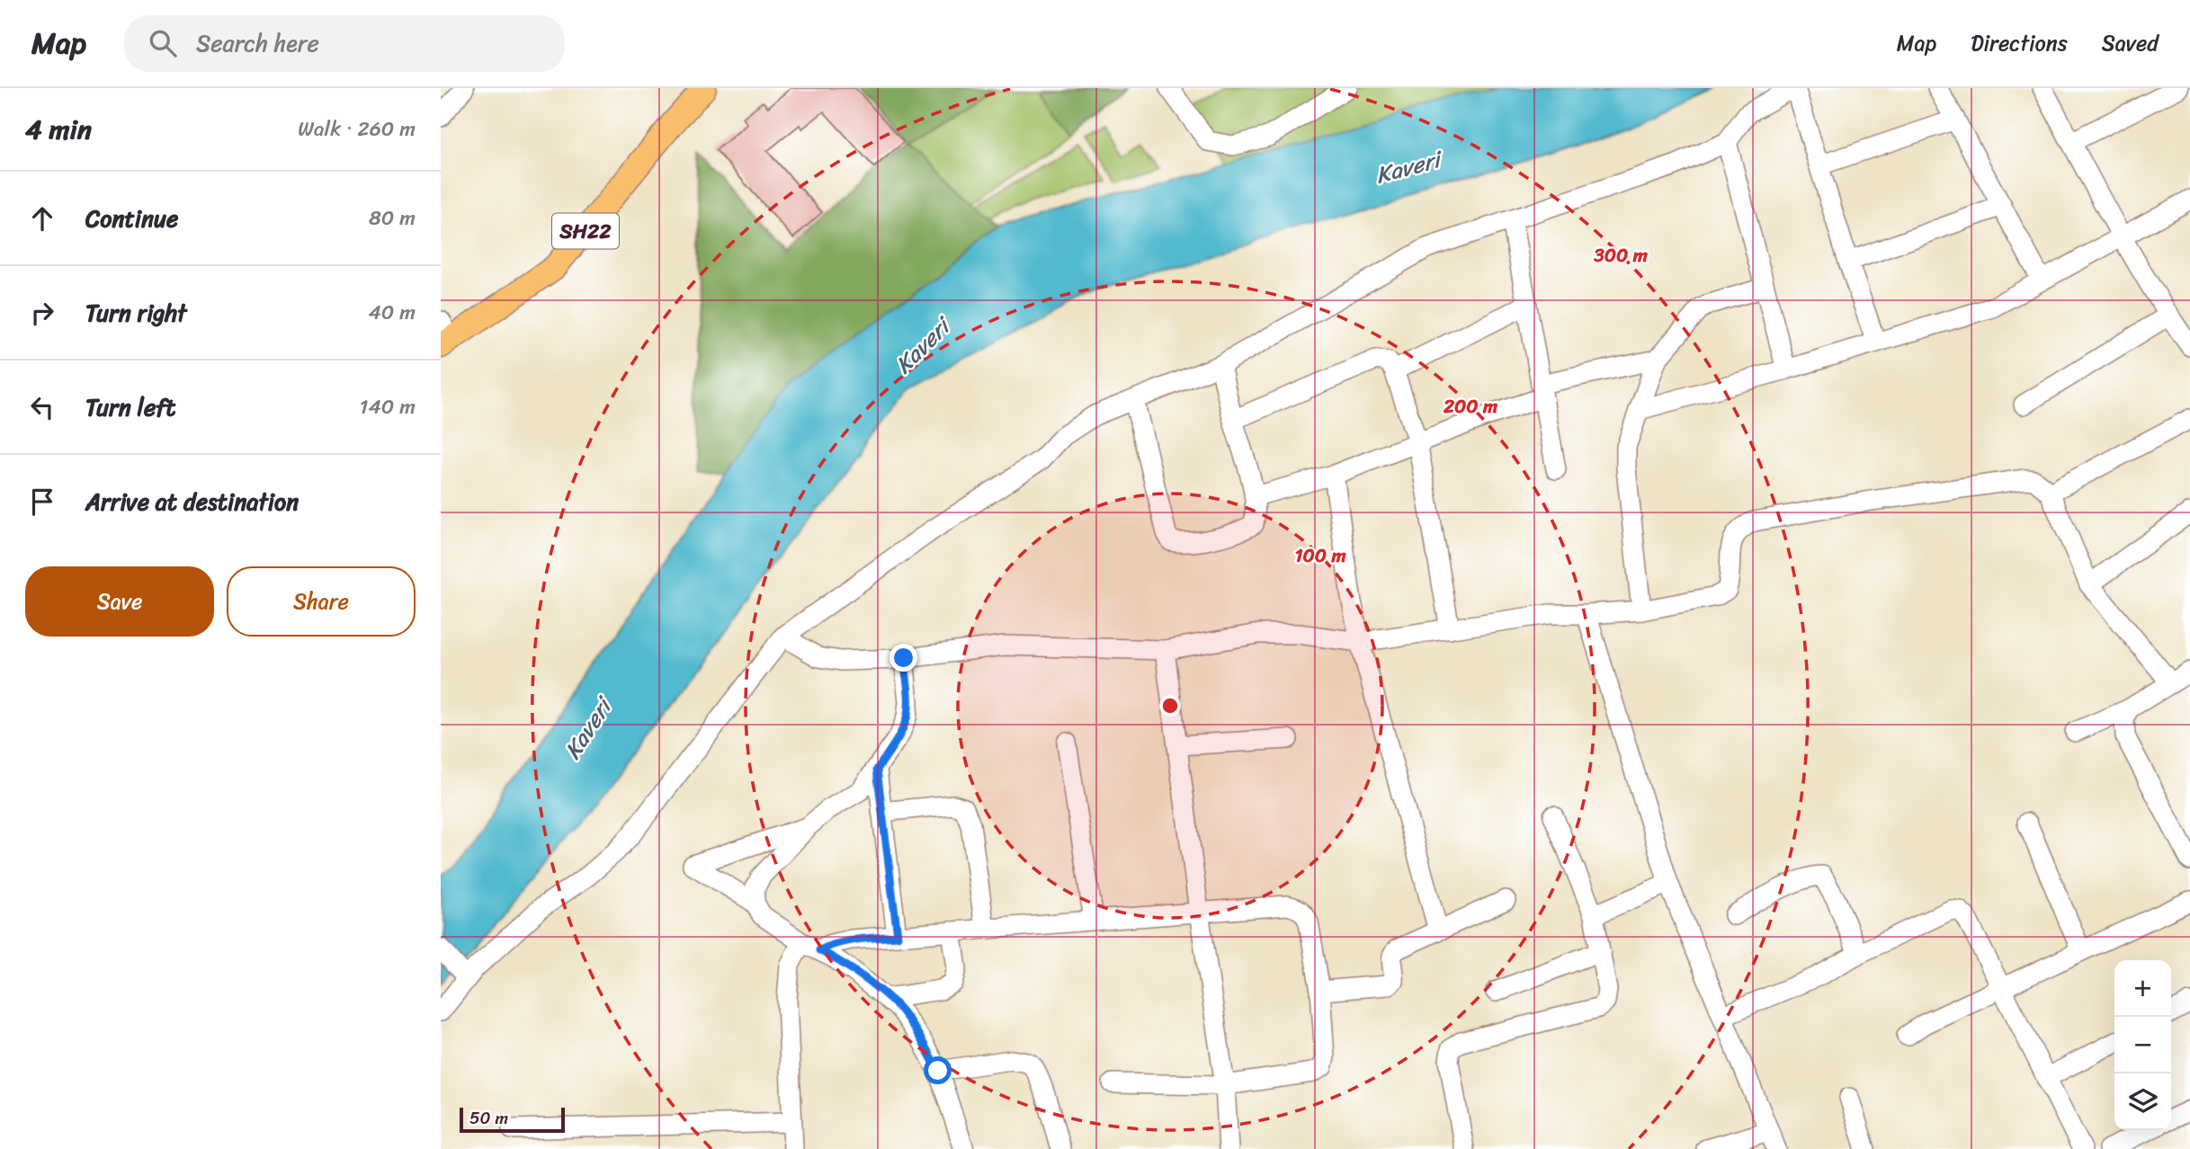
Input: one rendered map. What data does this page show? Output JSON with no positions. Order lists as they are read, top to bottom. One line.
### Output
{"streets":{"main road":["SH22"]},"water":["Kaveri"],"scale_bar":"50 m","page":{"header":"Map","search":"Search here","nav":["Map","Directions","Saved"],"heading":["4 min","Walk · 260 m"],"list":[["Continue","80 m"],["Turn right","40 m"],["Turn left","140 m"],"Arrive at destination"],"buttons":["Save","Share"],"map_buttons":["+","−"],"scale":"50 m"},"rings":["300 m","200 m","100 m"]}
